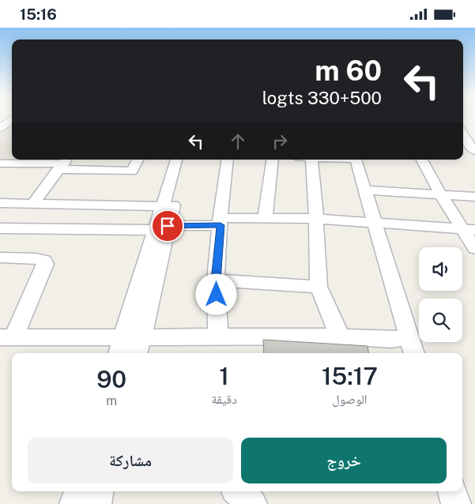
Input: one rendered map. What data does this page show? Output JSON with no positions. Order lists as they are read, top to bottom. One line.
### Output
{"page":{"status":"15:16","turn":["60 m","330+500 logts"],"eta":["15:17","الوصول","1","دقيقة","90","m"],"buttons":["خروج","مشاركة"]}}
